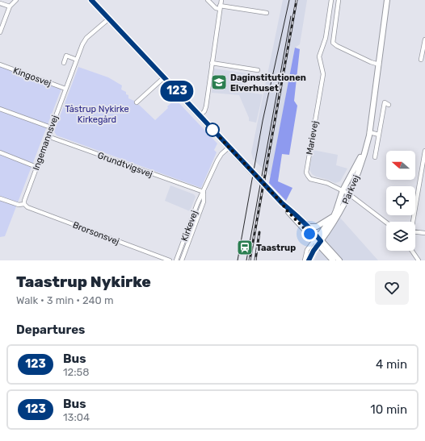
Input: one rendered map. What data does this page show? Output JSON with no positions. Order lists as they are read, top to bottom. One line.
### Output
{"streets":{"street":["Kingosvej","Marievej","Ingemannsvej","Grundtvigsvej","Parkvej","Kirkevej","Brorsonsvej"]},"crossings":[["Kingosvej","Ingemannsvej"],["Marievej","Parkvej"],["Ingemannsvej","Grundtvigsvej"],["Ingemannsvej","Brorsonsvej"],["Grundtvigsvej","Kirkevej"]],"parks":["Tåstrup Nykirke Kirkegård"],"places":{"school or university":["Daginstitutionen Elverhuset"],"station":["Taastrup"]},"lines":["bus line 123"],"north":"left","page":{"on_map":"123","heading":[["Taastrup Nykirke","Walk · 3 min · 240 m"],"Departures"],"list":[{"mark":"123","name":"Bus","note":"12:58","value":"4 min"},{"mark":"123","name":"Bus","note":"13:04","value":"10 min"}]}}
